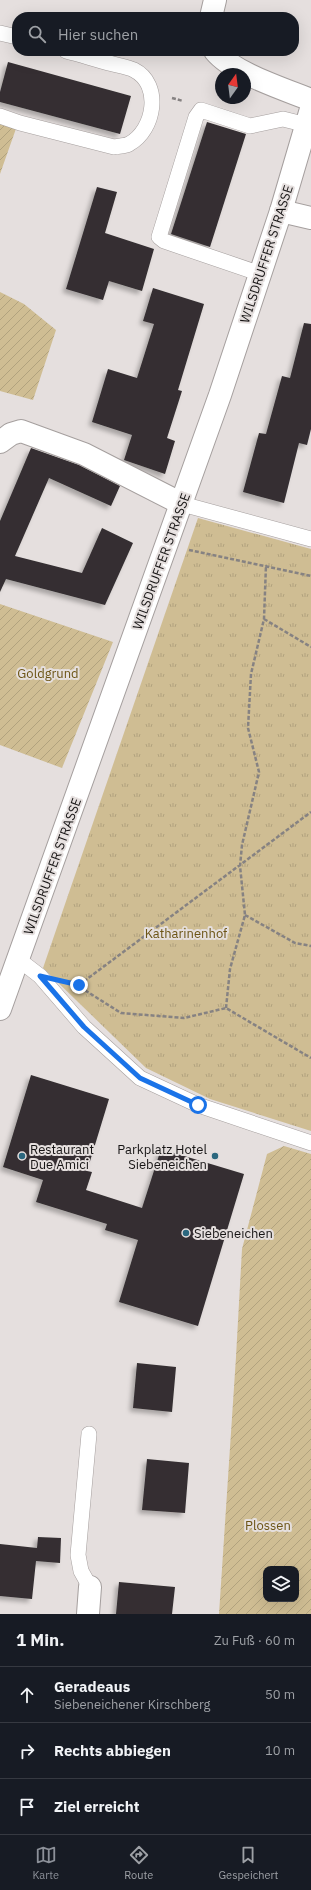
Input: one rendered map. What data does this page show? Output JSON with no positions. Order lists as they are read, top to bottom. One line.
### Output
{"streets":{"main road":["WILSDRUFFER STRASSE"]},"parks":["Goldgrund","Katharinenhof","Plossen"],"places":["Restaurant Due Amici","Parkplatz Hotel Siebeneichen","Siebeneichen"],"north":"top","page":{"search":"Hier suchen","heading":["1 Min.","Zu Fuß · 60 m"],"list":[["Geradeaus","Siebeneichener Kirschberg","50 m"],["Rechts abbiegen","10 m"],"Ziel erreicht"],"nav":["Karte","Route","Gespeichert"]}}
